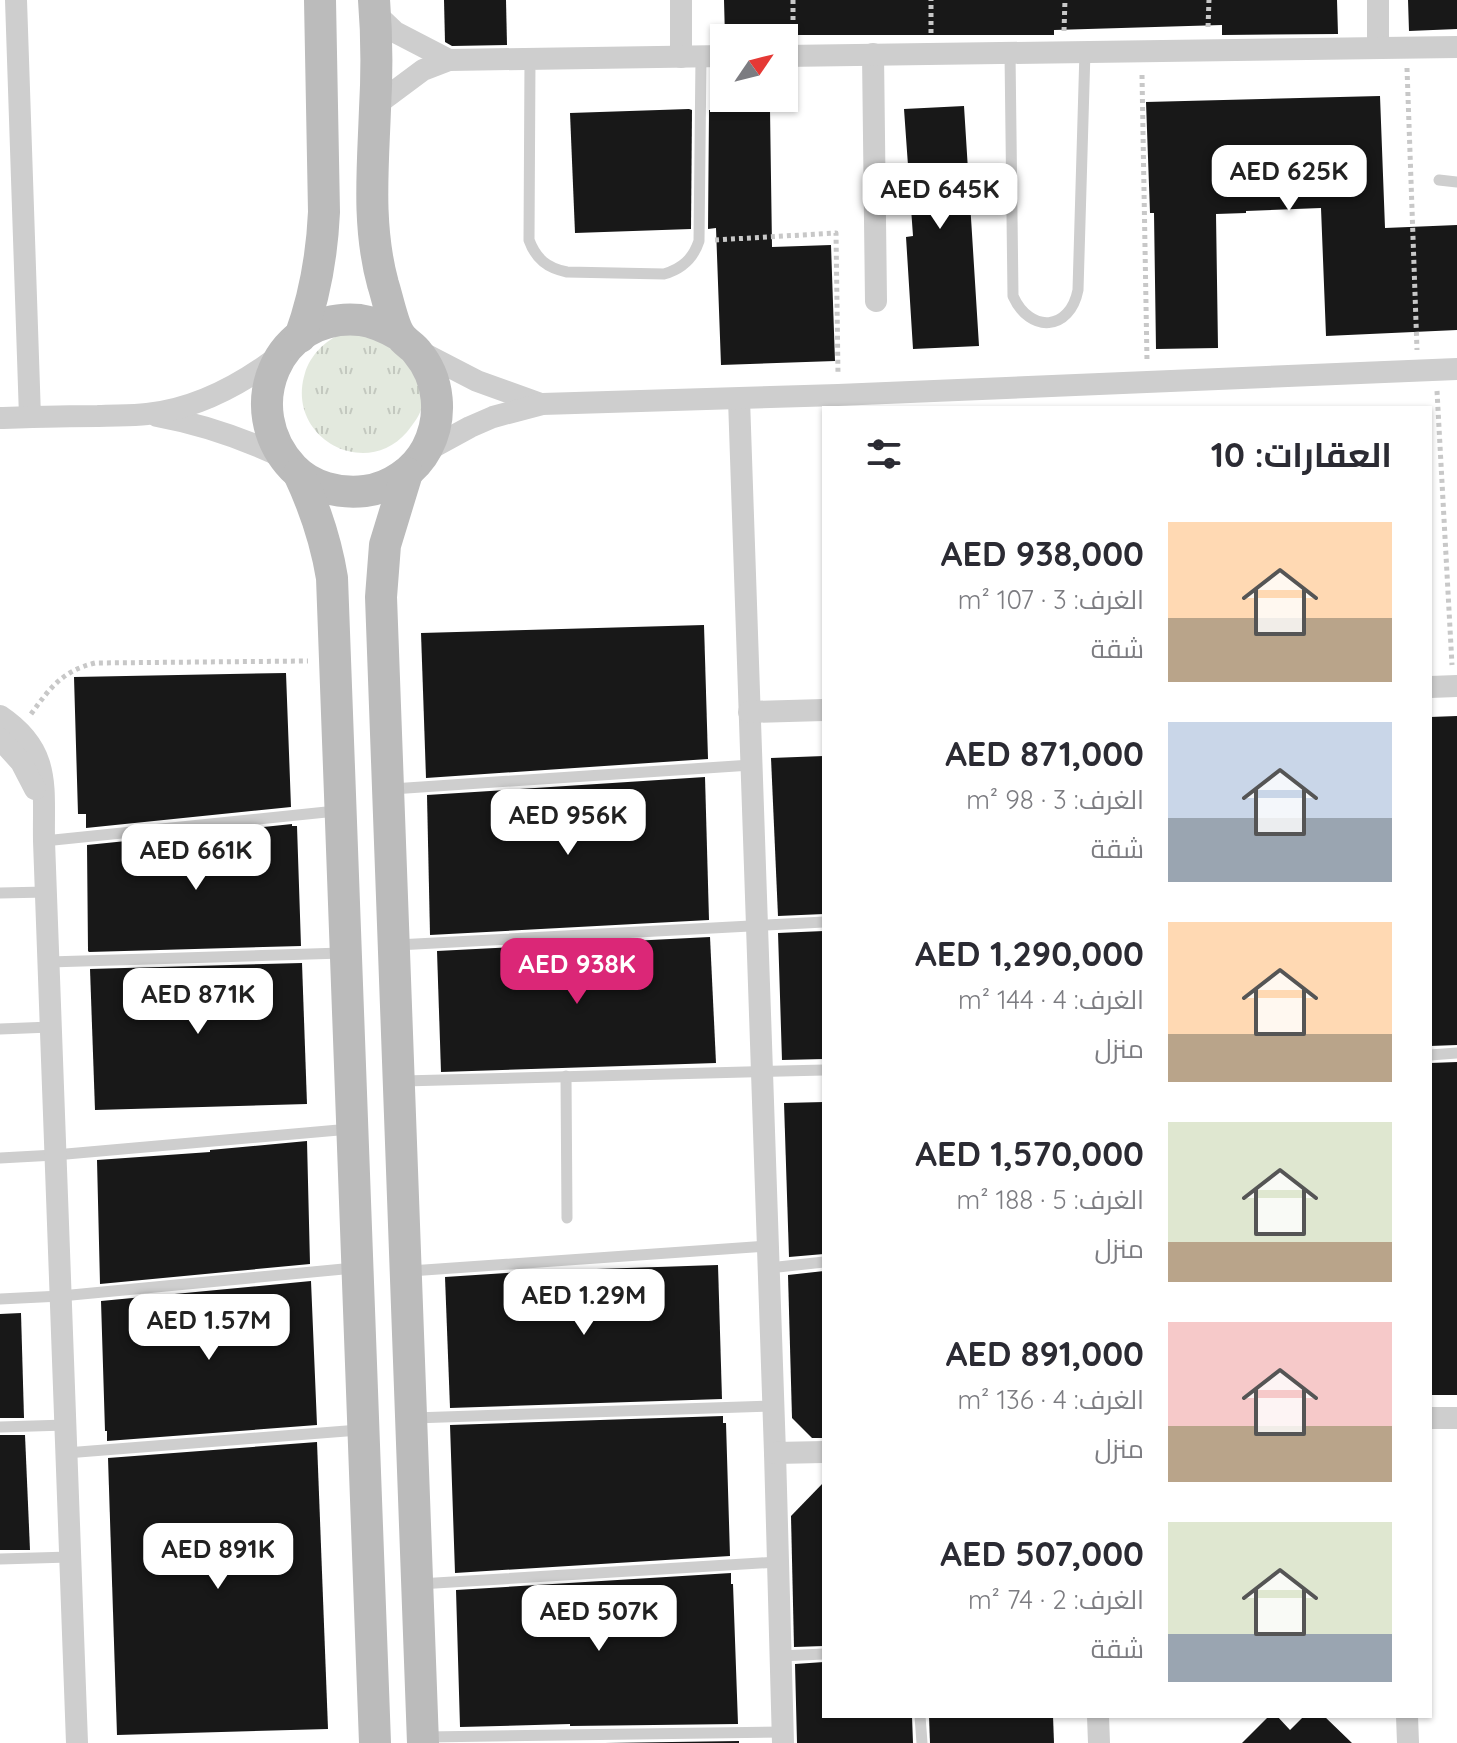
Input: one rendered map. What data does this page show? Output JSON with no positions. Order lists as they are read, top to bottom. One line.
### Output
{"north":"top right","page":{"price":["AED 625K","AED 645K","AED 956K","AED 661K","AED 938K","AED 871K","AED 1.29M","AED 1.57M","AED 891K","AED 507K"],"heading":"العقارات: 10","list":[{"name":"AED 938,000","note":"الغرف: 3 · 107 m² · شقة"},{"name":"AED 871,000","note":"الغرف: 3 · 98 m² · شقة"},{"name":"AED 1,290,000","note":"الغرف: 4 · 144 m² · منزل"},{"name":"AED 1,570,000","note":"الغرف: 5 · 188 m² · منزل"},{"name":"AED 891,000","note":"الغرف: 4 · 136 m² · منزل"},{"name":"AED 507,000","note":"الغرف: 2 · 74 m² · شقة"}]}}
